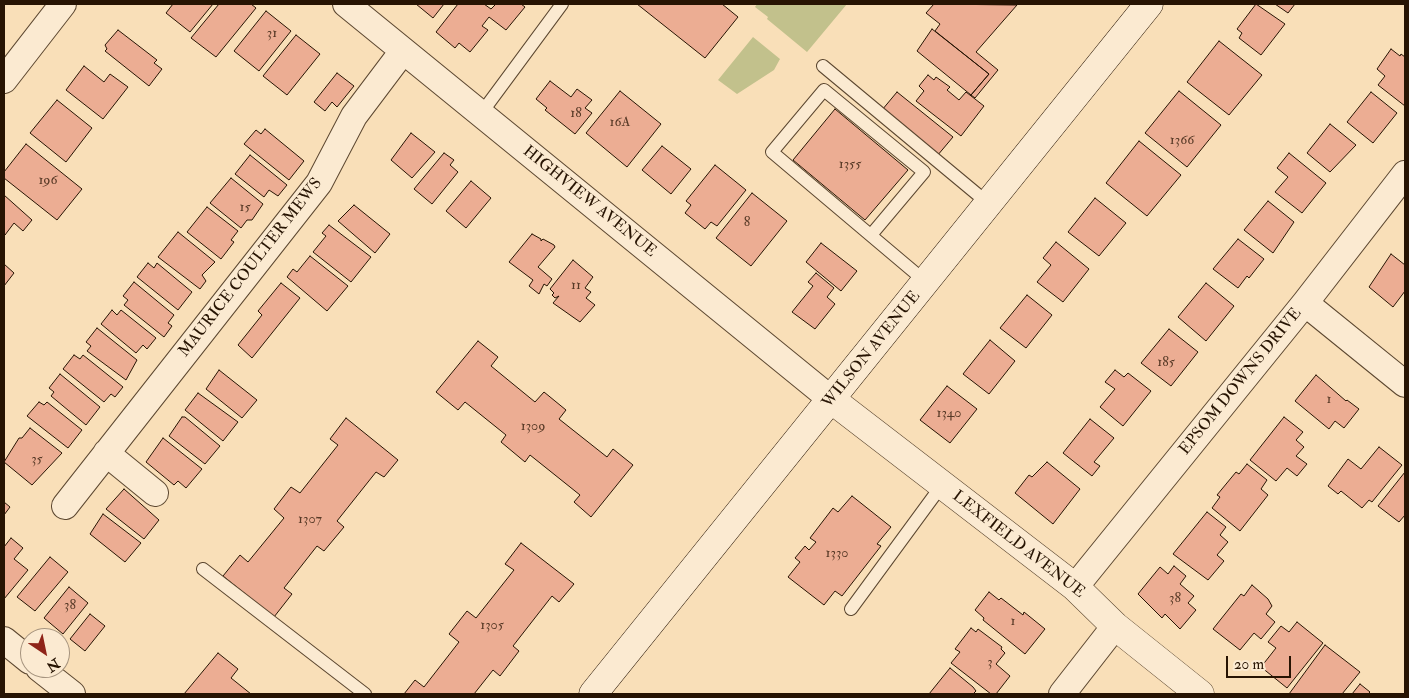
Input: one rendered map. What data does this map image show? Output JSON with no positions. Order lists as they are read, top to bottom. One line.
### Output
{"streets":{"main road":["WILSON AVENUE","LEXFIELD AVENUE"],"street":["HIGHVIEW AVENUE","MAURICE COULTER MEWS","EPSOM DOWNS DRIVE"]},"crossings":[["HIGHVIEW AVENUE","MAURICE COULTER MEWS"],["HIGHVIEW AVENUE","WILSON AVENUE"],["HIGHVIEW AVENUE","LEXFIELD AVENUE"],["WILSON AVENUE","LEXFIELD AVENUE"],["EPSOM DOWNS DRIVE","LEXFIELD AVENUE"]],"house_numbers":["31","18","16A","1366","1355","196","15","8","11","185","1","1340","1309","35","1307","1330","38","38","1","1305","3"],"scale_bar":"20 m","north":"bottom right"}
